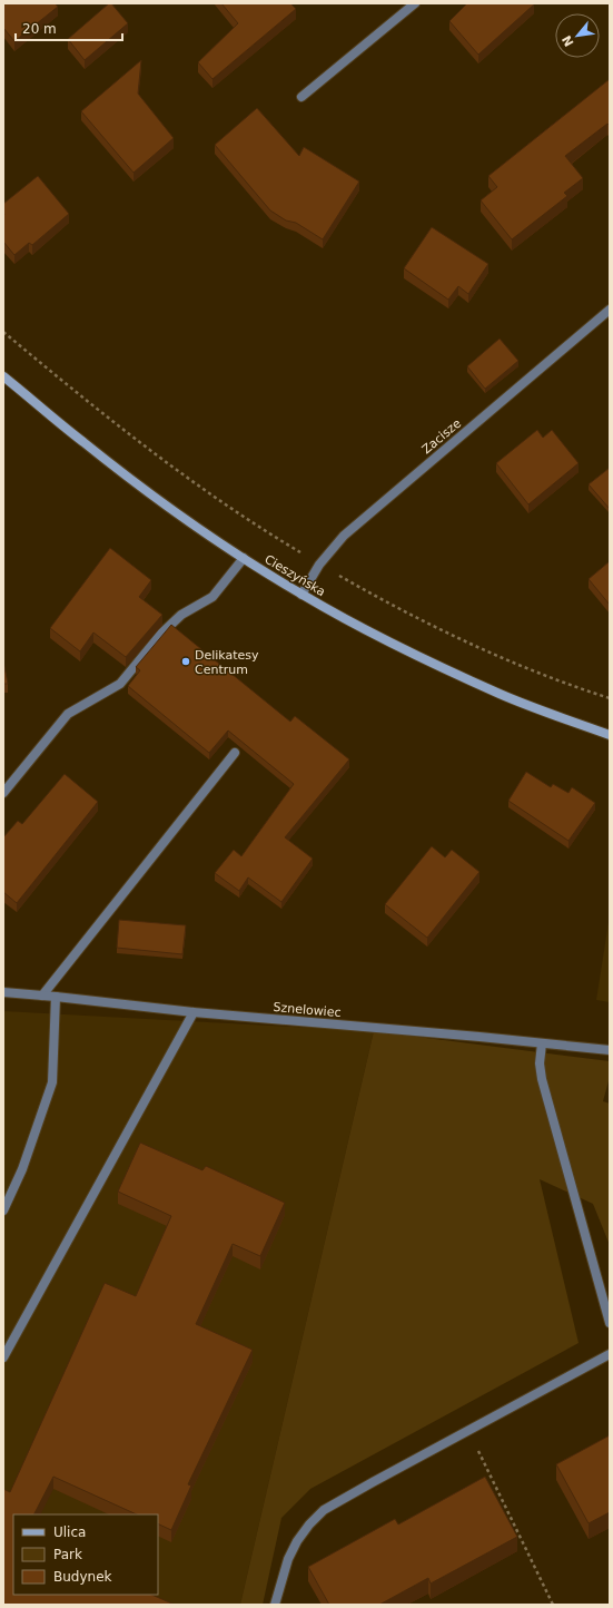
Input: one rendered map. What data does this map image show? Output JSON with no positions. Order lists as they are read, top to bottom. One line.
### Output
{"streets":{"main road":["Cieszyńska"],"street":["Zacisze","Sznelowiec"]},"crossings":[["Zacisze","Cieszyńska"]],"places":["Delikatesy Centrum"],"legend":["Ulica","Park","Budynek"],"scale_bar":"20 m","north":"bottom left"}
